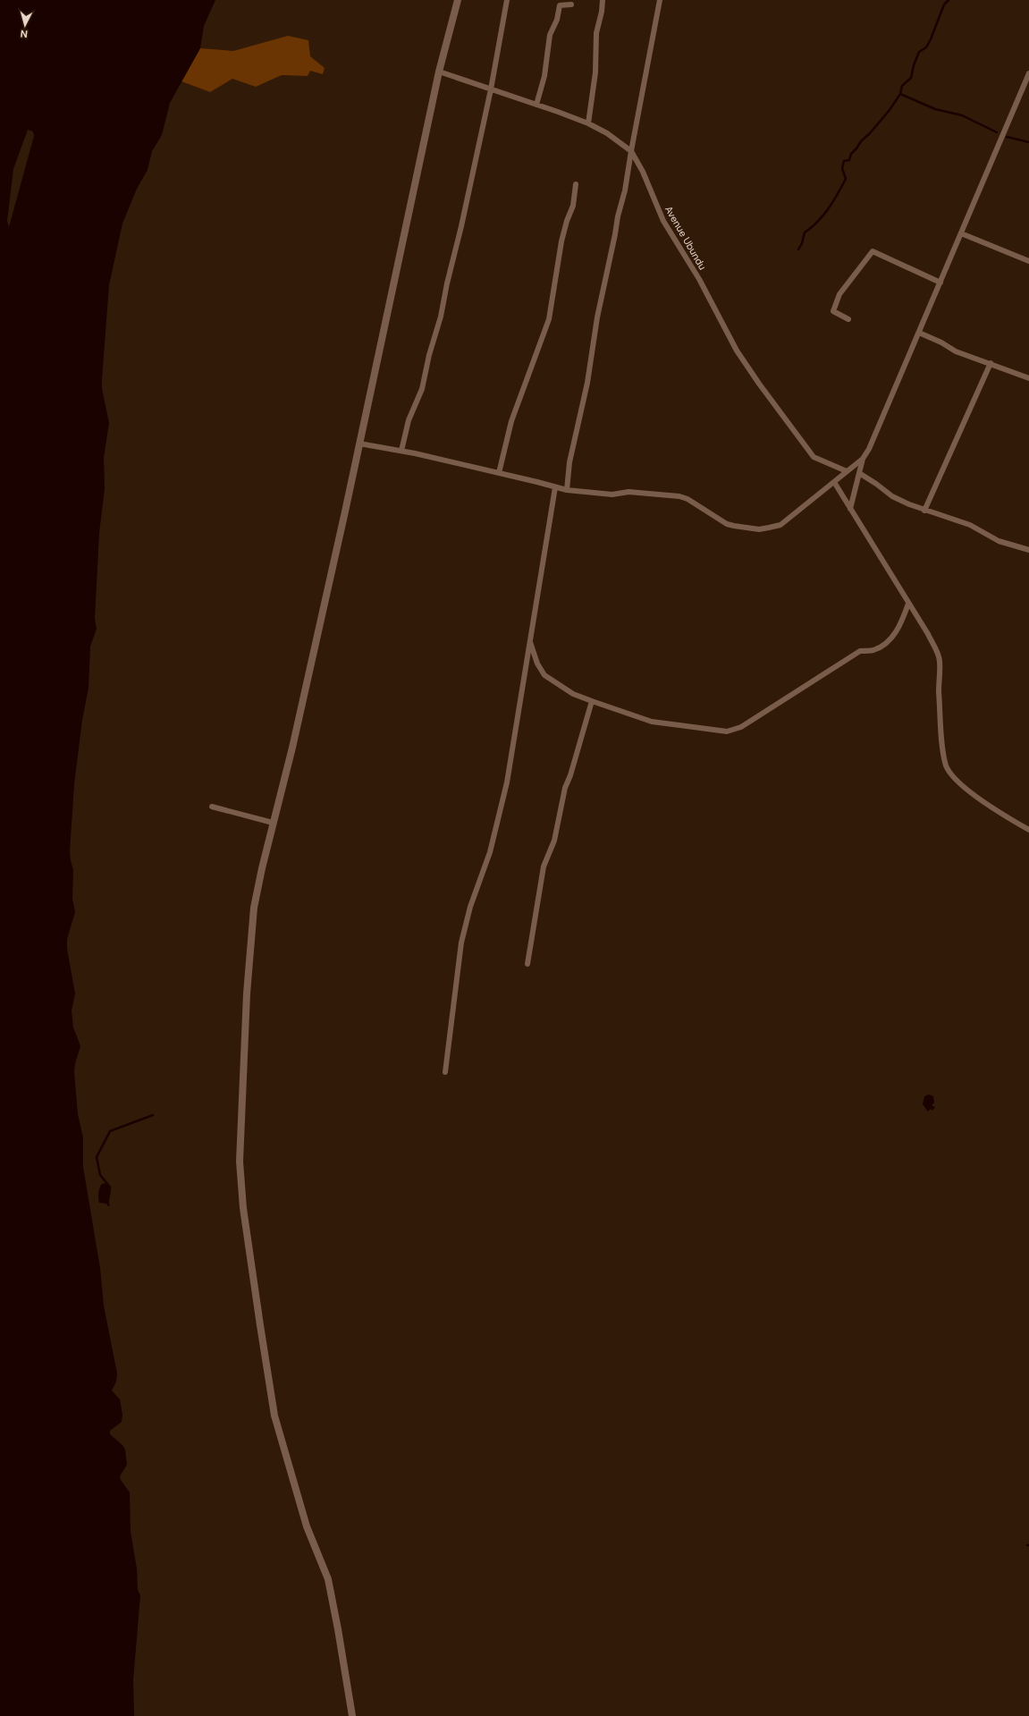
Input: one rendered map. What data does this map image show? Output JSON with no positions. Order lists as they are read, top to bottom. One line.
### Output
{"streets":{"street":["Avenue Ubundu"]},"north":"bottom"}
